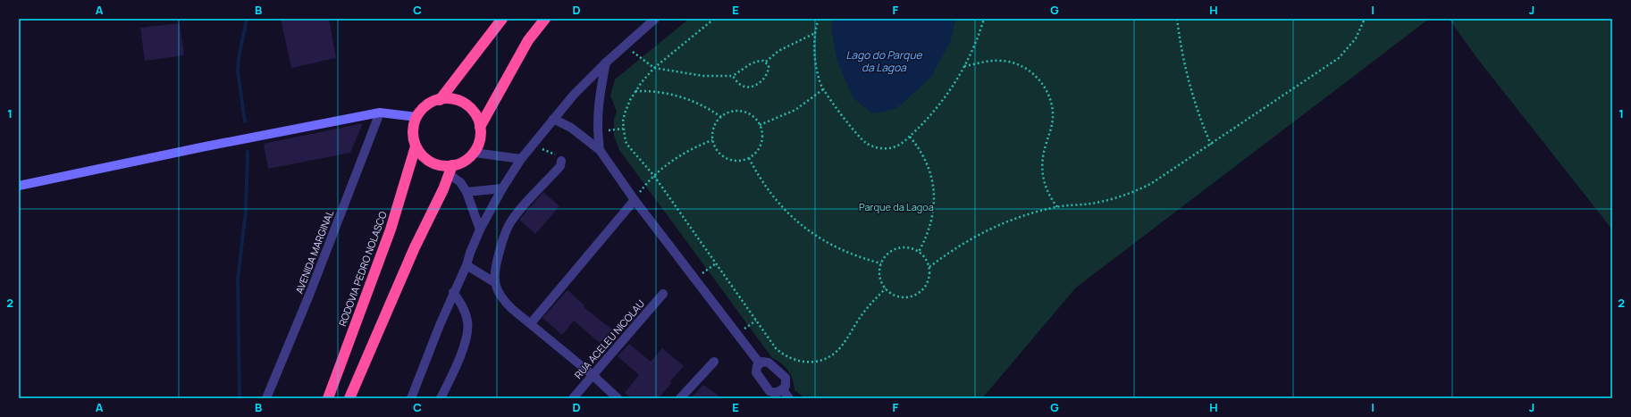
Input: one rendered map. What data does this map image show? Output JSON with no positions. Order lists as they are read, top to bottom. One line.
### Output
{"streets":{"highway":["RODOVIA PEDRO NOLASCO"],"street":["AVENIDA MARGINAL","RUA ACELEU NICOLAU"]},"water":["Lago do Parque da Lagoa"],"parks":["Parque da Lagoa"],"grid":{"columns":["A","B","C","D","E","F","G","H","I","J"],"rows":["1","2"]}}
